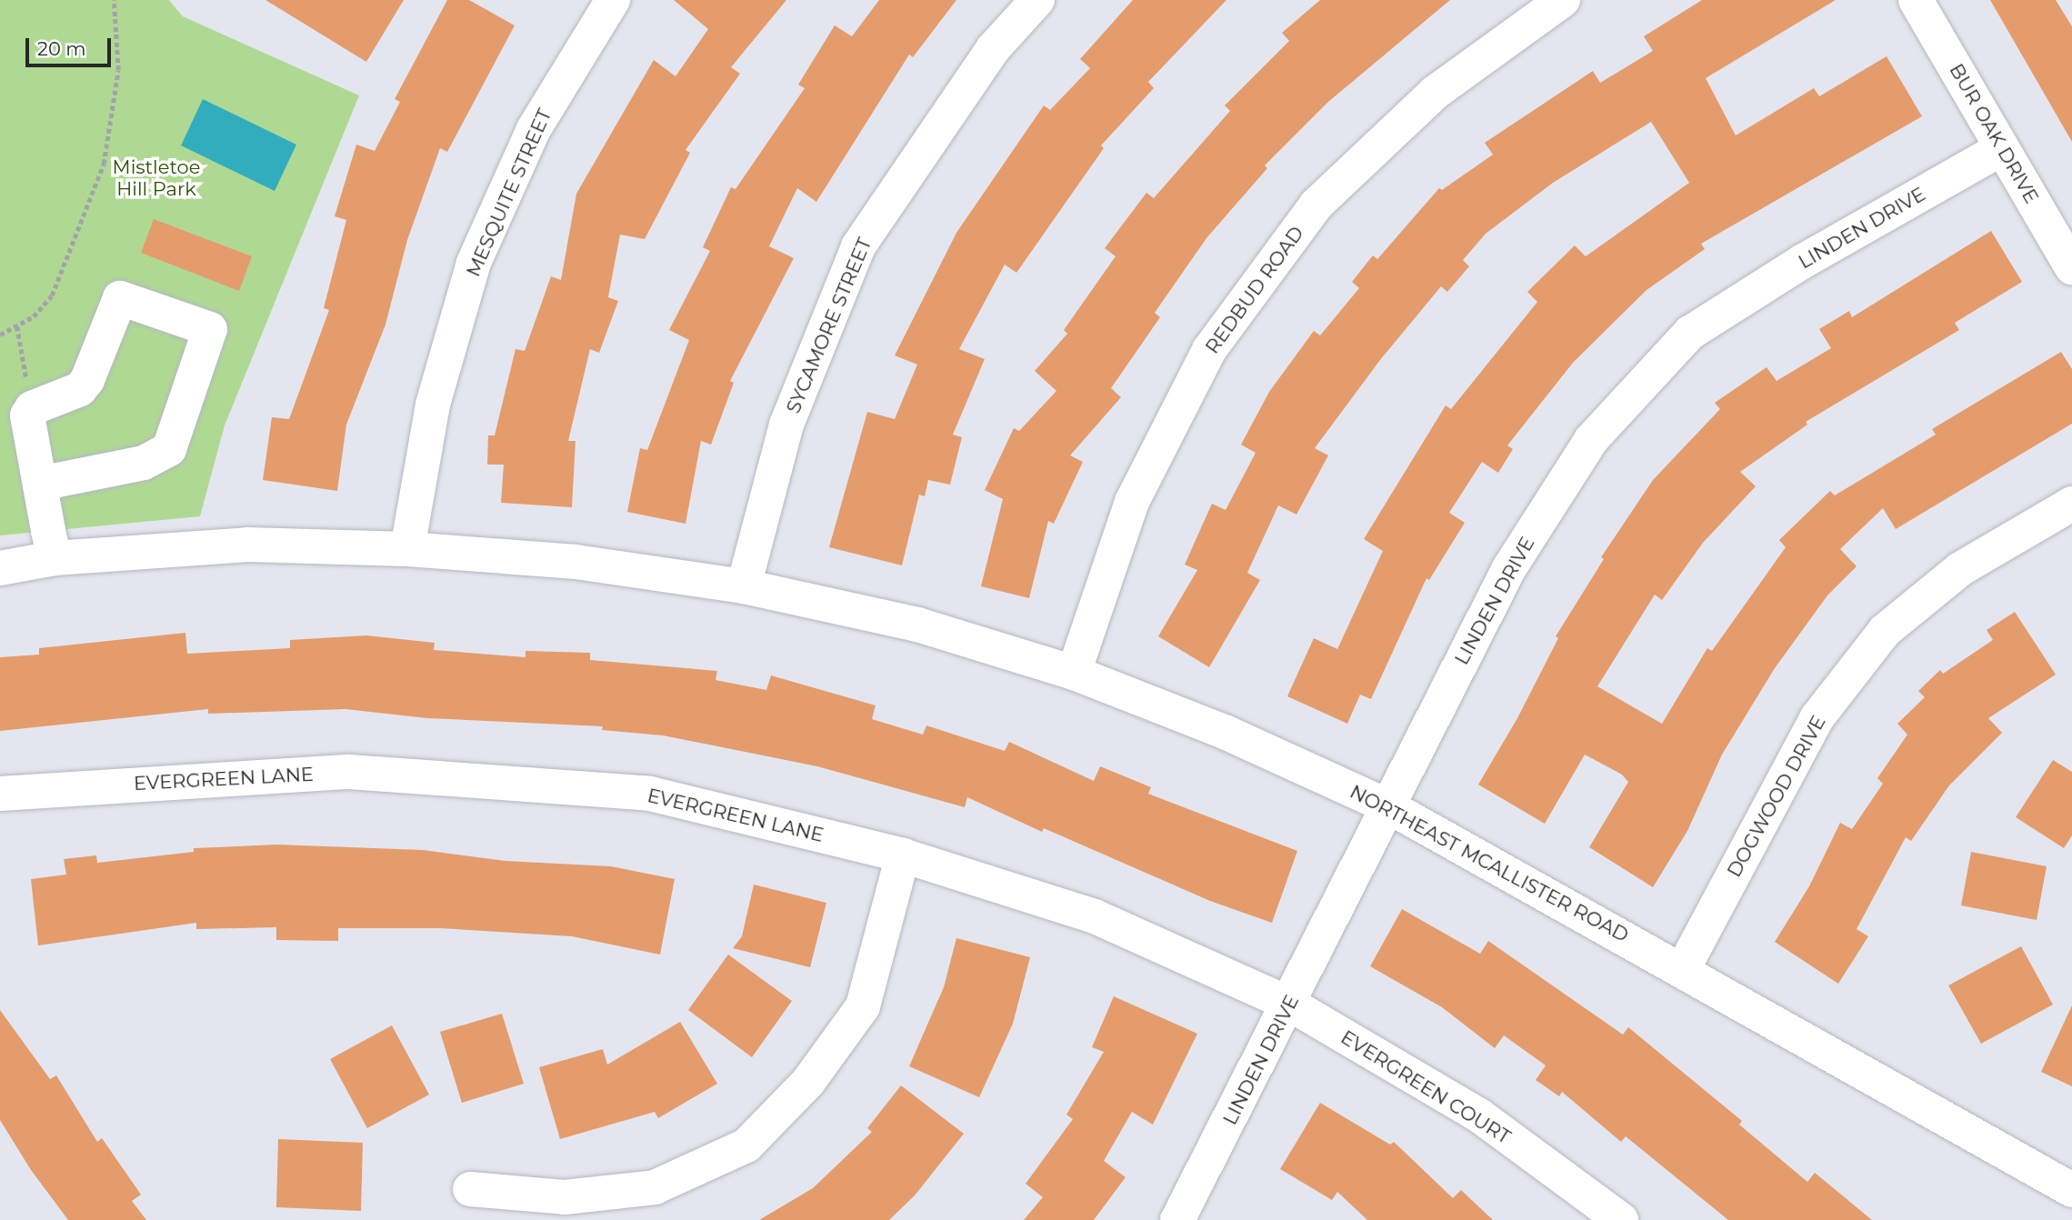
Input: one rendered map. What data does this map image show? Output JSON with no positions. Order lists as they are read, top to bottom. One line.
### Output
{"streets":{"street":["BUR OAK DRIVE","MESQUITE STREET","LINDEN DRIVE","REDBUD ROAD","SYCAMORE STREET","EVERGREEN LANE","DOGWOOD DRIVE","NORTHEAST MCALLISTER ROAD","EVERGREEN COURT"]},"crossings":[["BUR OAK DRIVE","LINDEN DRIVE"],["MESQUITE STREET","NORTHEAST MCALLISTER ROAD"],["LINDEN DRIVE","EVERGREEN LANE"],["LINDEN DRIVE","NORTHEAST MCALLISTER ROAD"],["LINDEN DRIVE","EVERGREEN COURT"],["REDBUD ROAD","NORTHEAST MCALLISTER ROAD"],["SYCAMORE STREET","NORTHEAST MCALLISTER ROAD"],["EVERGREEN LANE","EVERGREEN COURT"],["DOGWOOD DRIVE","NORTHEAST MCALLISTER ROAD"]],"parks":["Mistletoe Hill Park"],"scale_bar":"20 m"}
